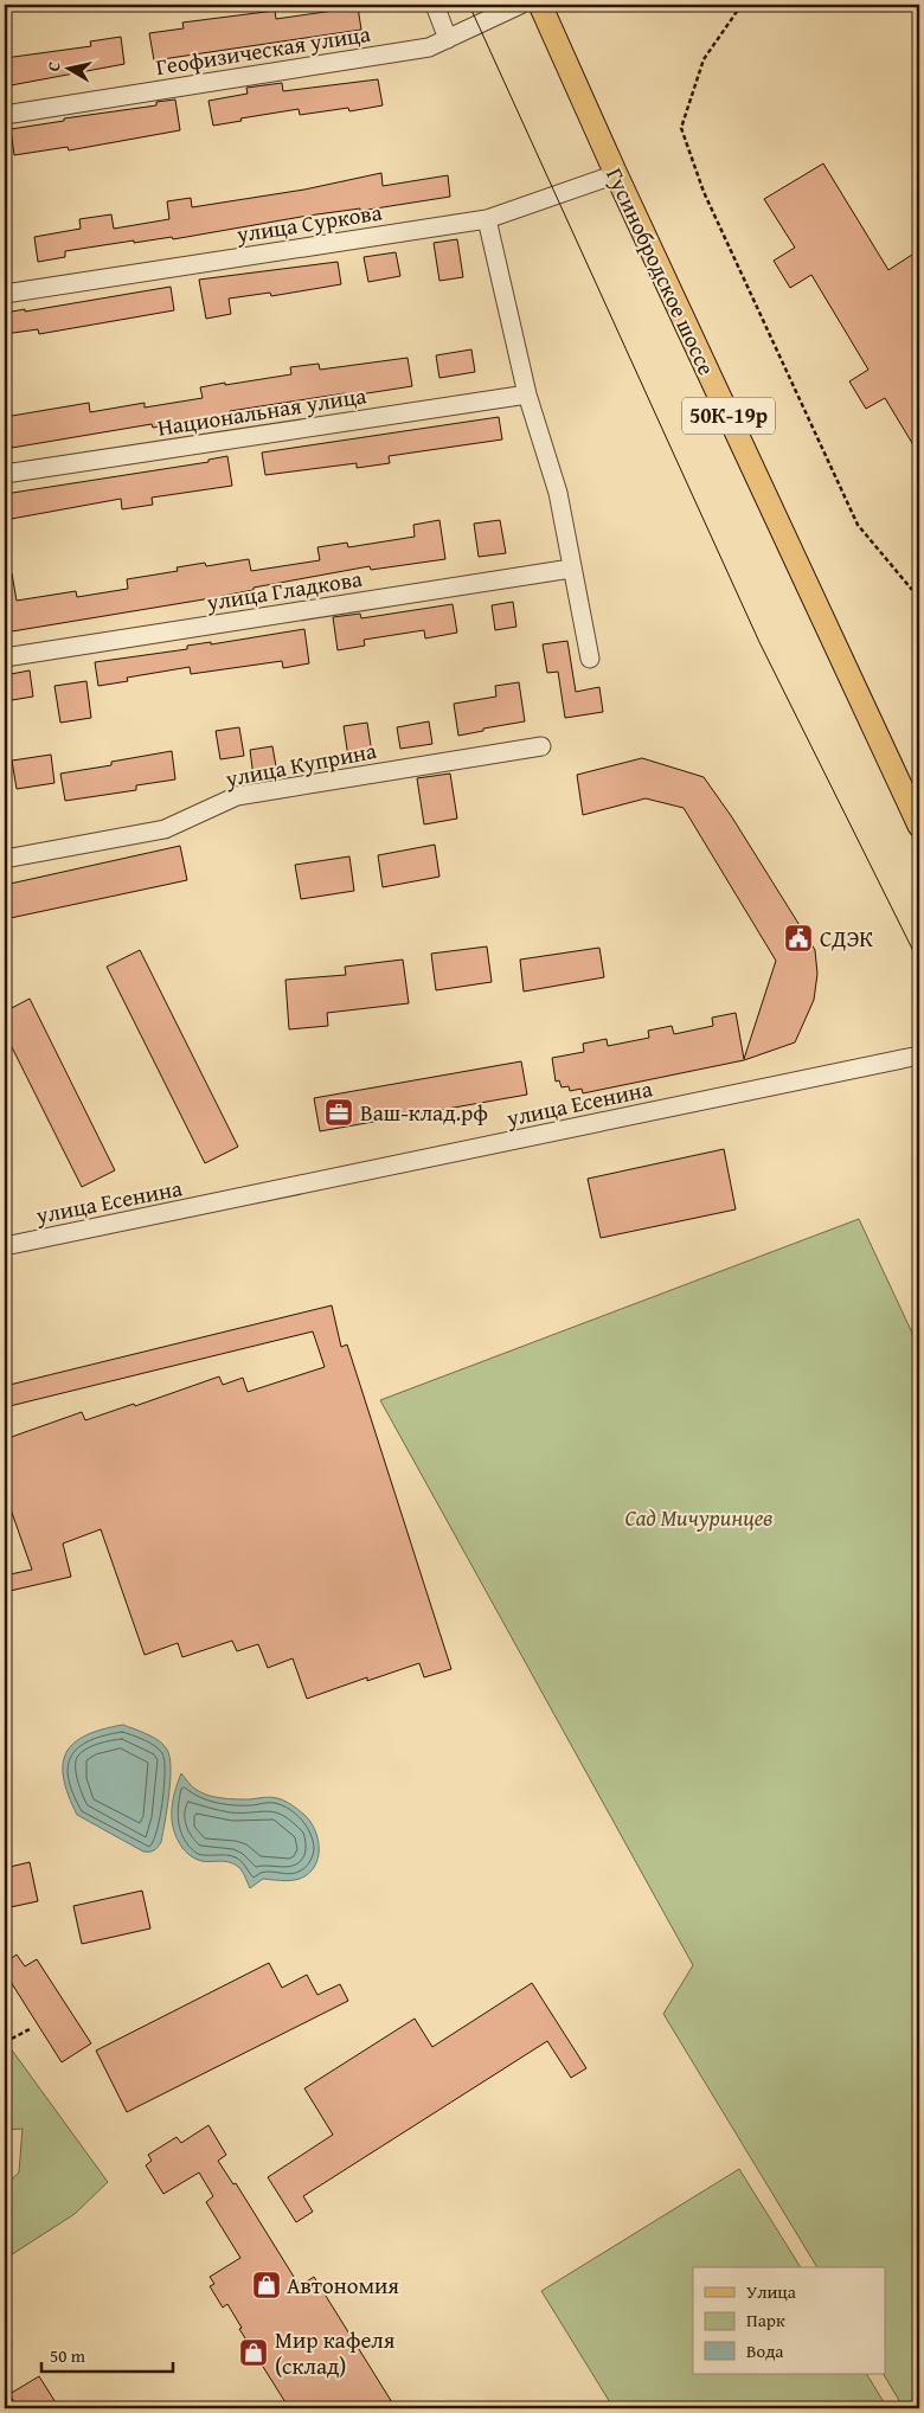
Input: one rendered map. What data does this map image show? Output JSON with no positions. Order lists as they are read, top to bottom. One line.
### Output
{"streets":{"main road":["Гусинобродское шоссе","50К-19р"],"street":["Геофизическая улица","улица Суркова","Национальная улица","улица Гладкова","улица Куприна","улица Есенина"]},"crossings":[["улица Суркова","Гусинобродское шоссе"]],"parks":["Сад Мичуринцев"],"places":{"public building":["СДЭК"],"office":["Ваш-клад.рф"],"shop":["Автономия","Мир кафеля (склад)"]},"legend":["Улица","Парк","Вода"],"scale_bar":"50 m","north":"left"}
